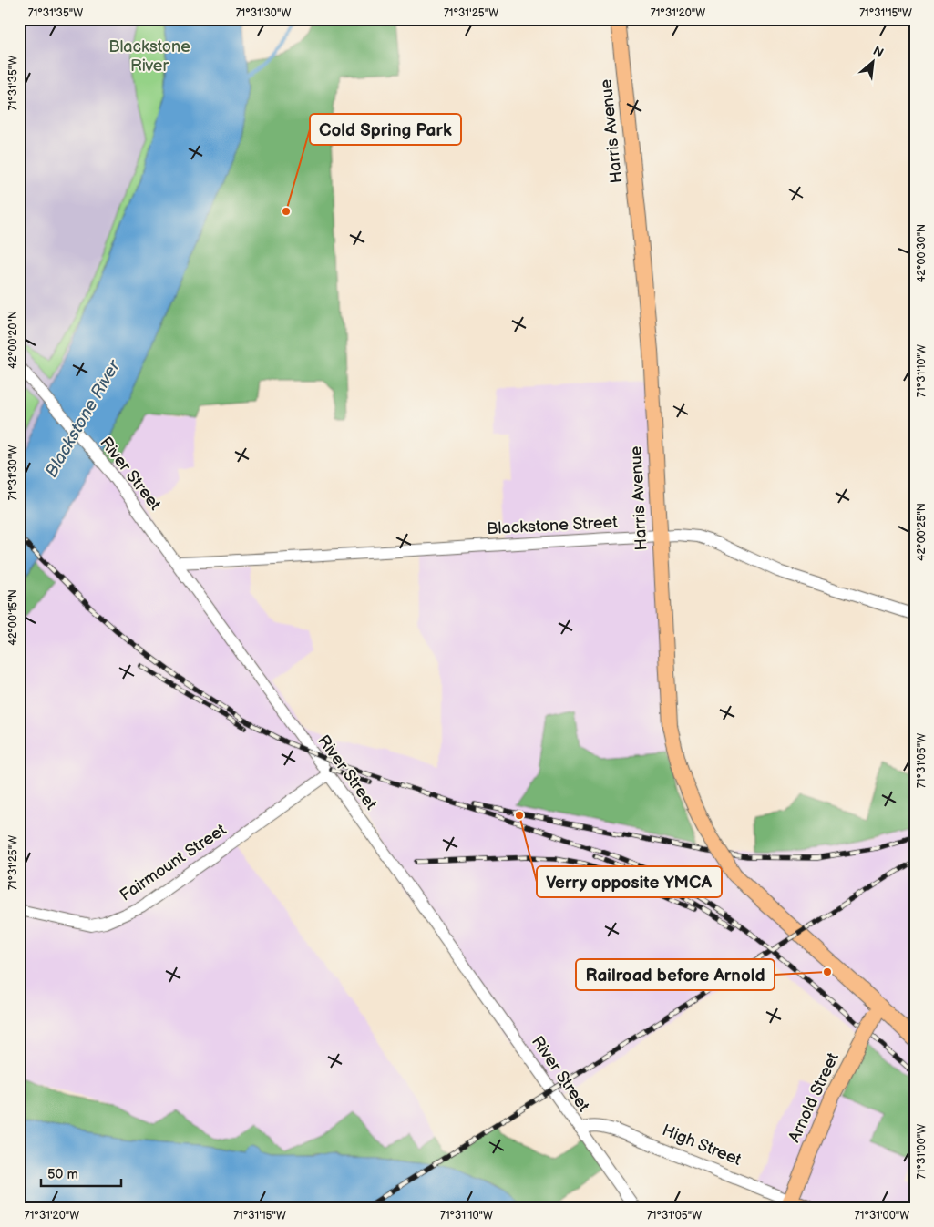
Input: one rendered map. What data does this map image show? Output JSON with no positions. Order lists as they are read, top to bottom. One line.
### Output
{"streets":{"main road":["Harris Avenue","Arnold Street","High Street"],"street":["River Street","Blackstone Street","Fairmount Street"]},"crossings":[["Harris Avenue","Blackstone Street"],["Harris Avenue","Arnold Street"],["River Street","Blackstone Street"],["River Street","Fairmount Street"],["River Street","High Street"],["Arnold Street","High Street"]],"water":["Blackstone River"],"parks":["Blackstone River"],"places":["Cold Spring Park","Verry opposite YMCA","Railroad before Arnold"],"scale_bar":"50 m","north":"top right","coordinates":["71°31'35\"W","71°31'30\"W","71°31'25\"W","71°31'20\"W","71°31'15\"W","42°00'30\"N","42°00'20\"N","71°31'10\"W","42°00'25\"N","42°00'15\"N","71°31'05\"W","71°31'00\"W"]}
